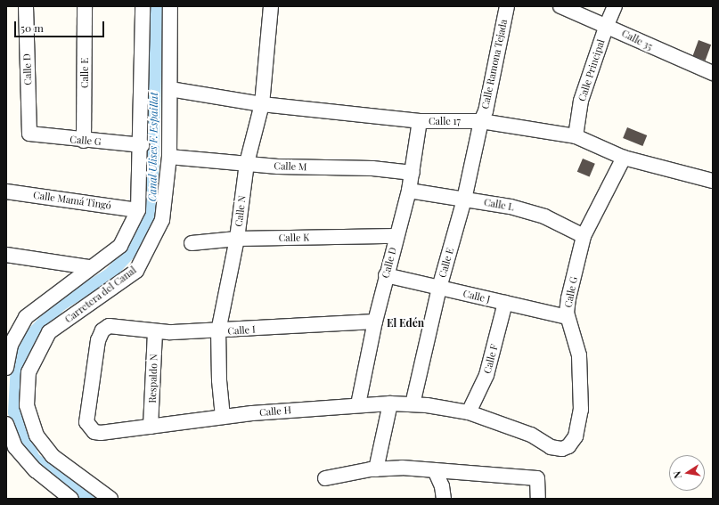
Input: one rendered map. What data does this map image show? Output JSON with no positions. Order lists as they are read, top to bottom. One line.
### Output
{"streets":{"street":["Calle 35","Calle Ramona Tejada","Calle D","Calle Principal","Calle E","Calle 17","Calle G","Calle M","Calle Mamá Tingó","Calle L","Calle N","Calle K","Carretera del Canal","Calle J","Calle I","Calle F","Respaldo N","Calle H"]},"crossings":[["Calle 35","Calle Principal"],["Calle Ramona Tejada","Calle E"],["Calle Ramona Tejada","Calle 17"],["Calle D","Calle 17"],["Calle D","Calle G"],["Calle D","Calle M"],["Calle D","Calle L"],["Calle D","Calle K"],["Calle D","Calle J"],["Calle D","Calle I"],["Calle D","Calle H"],["Calle Principal","Calle 17"],["Calle E","Calle 17"],["Calle E","Calle G"],["Calle E","Calle L"],["Calle E","Calle J"],["Calle E","Calle H"],["Calle 17","Calle G"],["Calle 17","Calle N"],["Calle 17","Carretera del Canal"],["Calle G","Calle L"],["Calle G","Calle J"],["Calle G","Calle H"],["Calle M","Calle N"],["Calle M","Carretera del Canal"],["Calle N","Calle K"],["Calle N","Calle I"],["Calle N","Calle H"],["Calle J","Calle F"],["Calle I","Respaldo N"],["Calle I","Calle H"],["Calle F","Calle H"],["Respaldo N","Calle H"]],"districts":["El Edén"],"water":["Canal Ulises F. Espaillat"],"scale_bar":"50 m","north":"left"}
